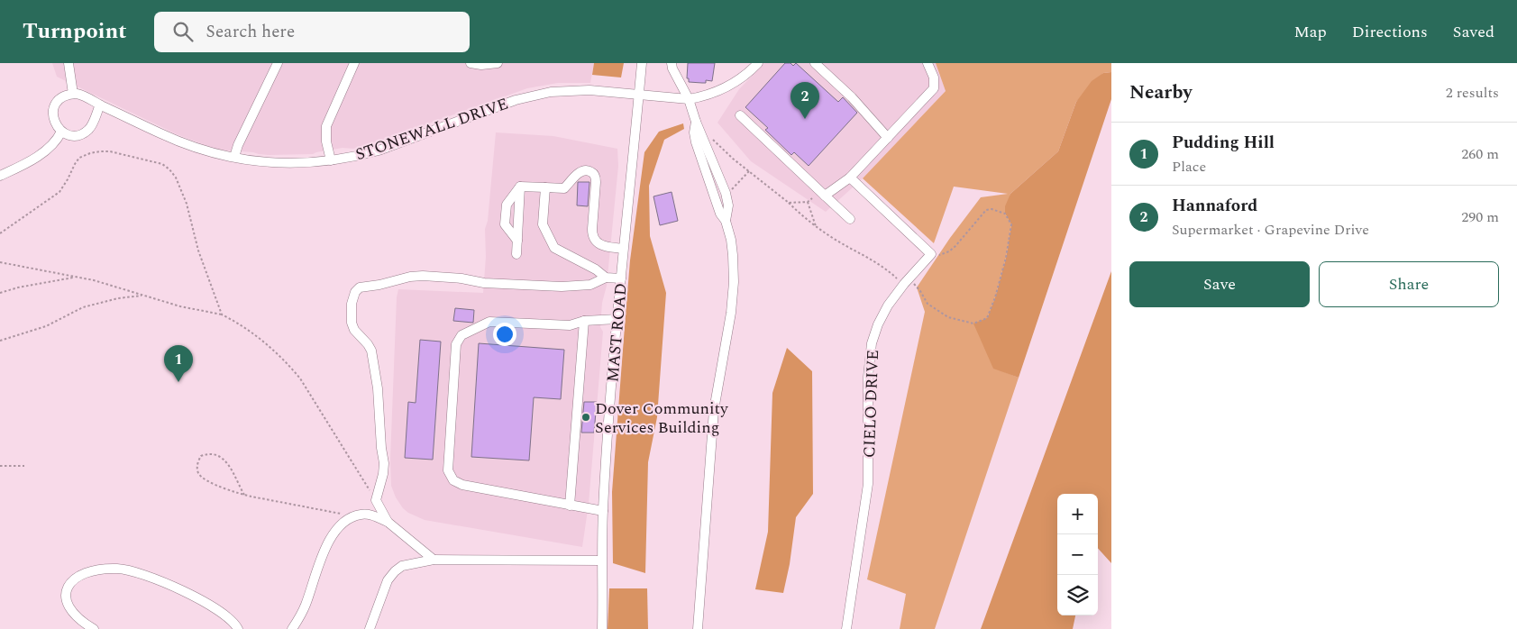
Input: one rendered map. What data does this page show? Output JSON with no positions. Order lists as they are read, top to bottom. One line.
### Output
{"streets":{"street":["STONEWALL DRIVE","MAST ROAD","CIELO DRIVE"]},"crossings":[["STONEWALL DRIVE","MAST ROAD"]],"places":["Dover Community Services Building"],"page":{"header":"Turnpoint","search":"Search here","nav":["Map","Directions","Saved"],"heading":["Nearby","2 results"],"pins":["2","1"],"list":[{"mark":"1","name":"Pudding Hill","note":"Place","value":"260 m"},{"mark":"2","name":"Hannaford","note":"Supermarket · Grapevine Drive","value":"290 m"}],"buttons":["Save","Share"],"map_buttons":["+","−"]}}
